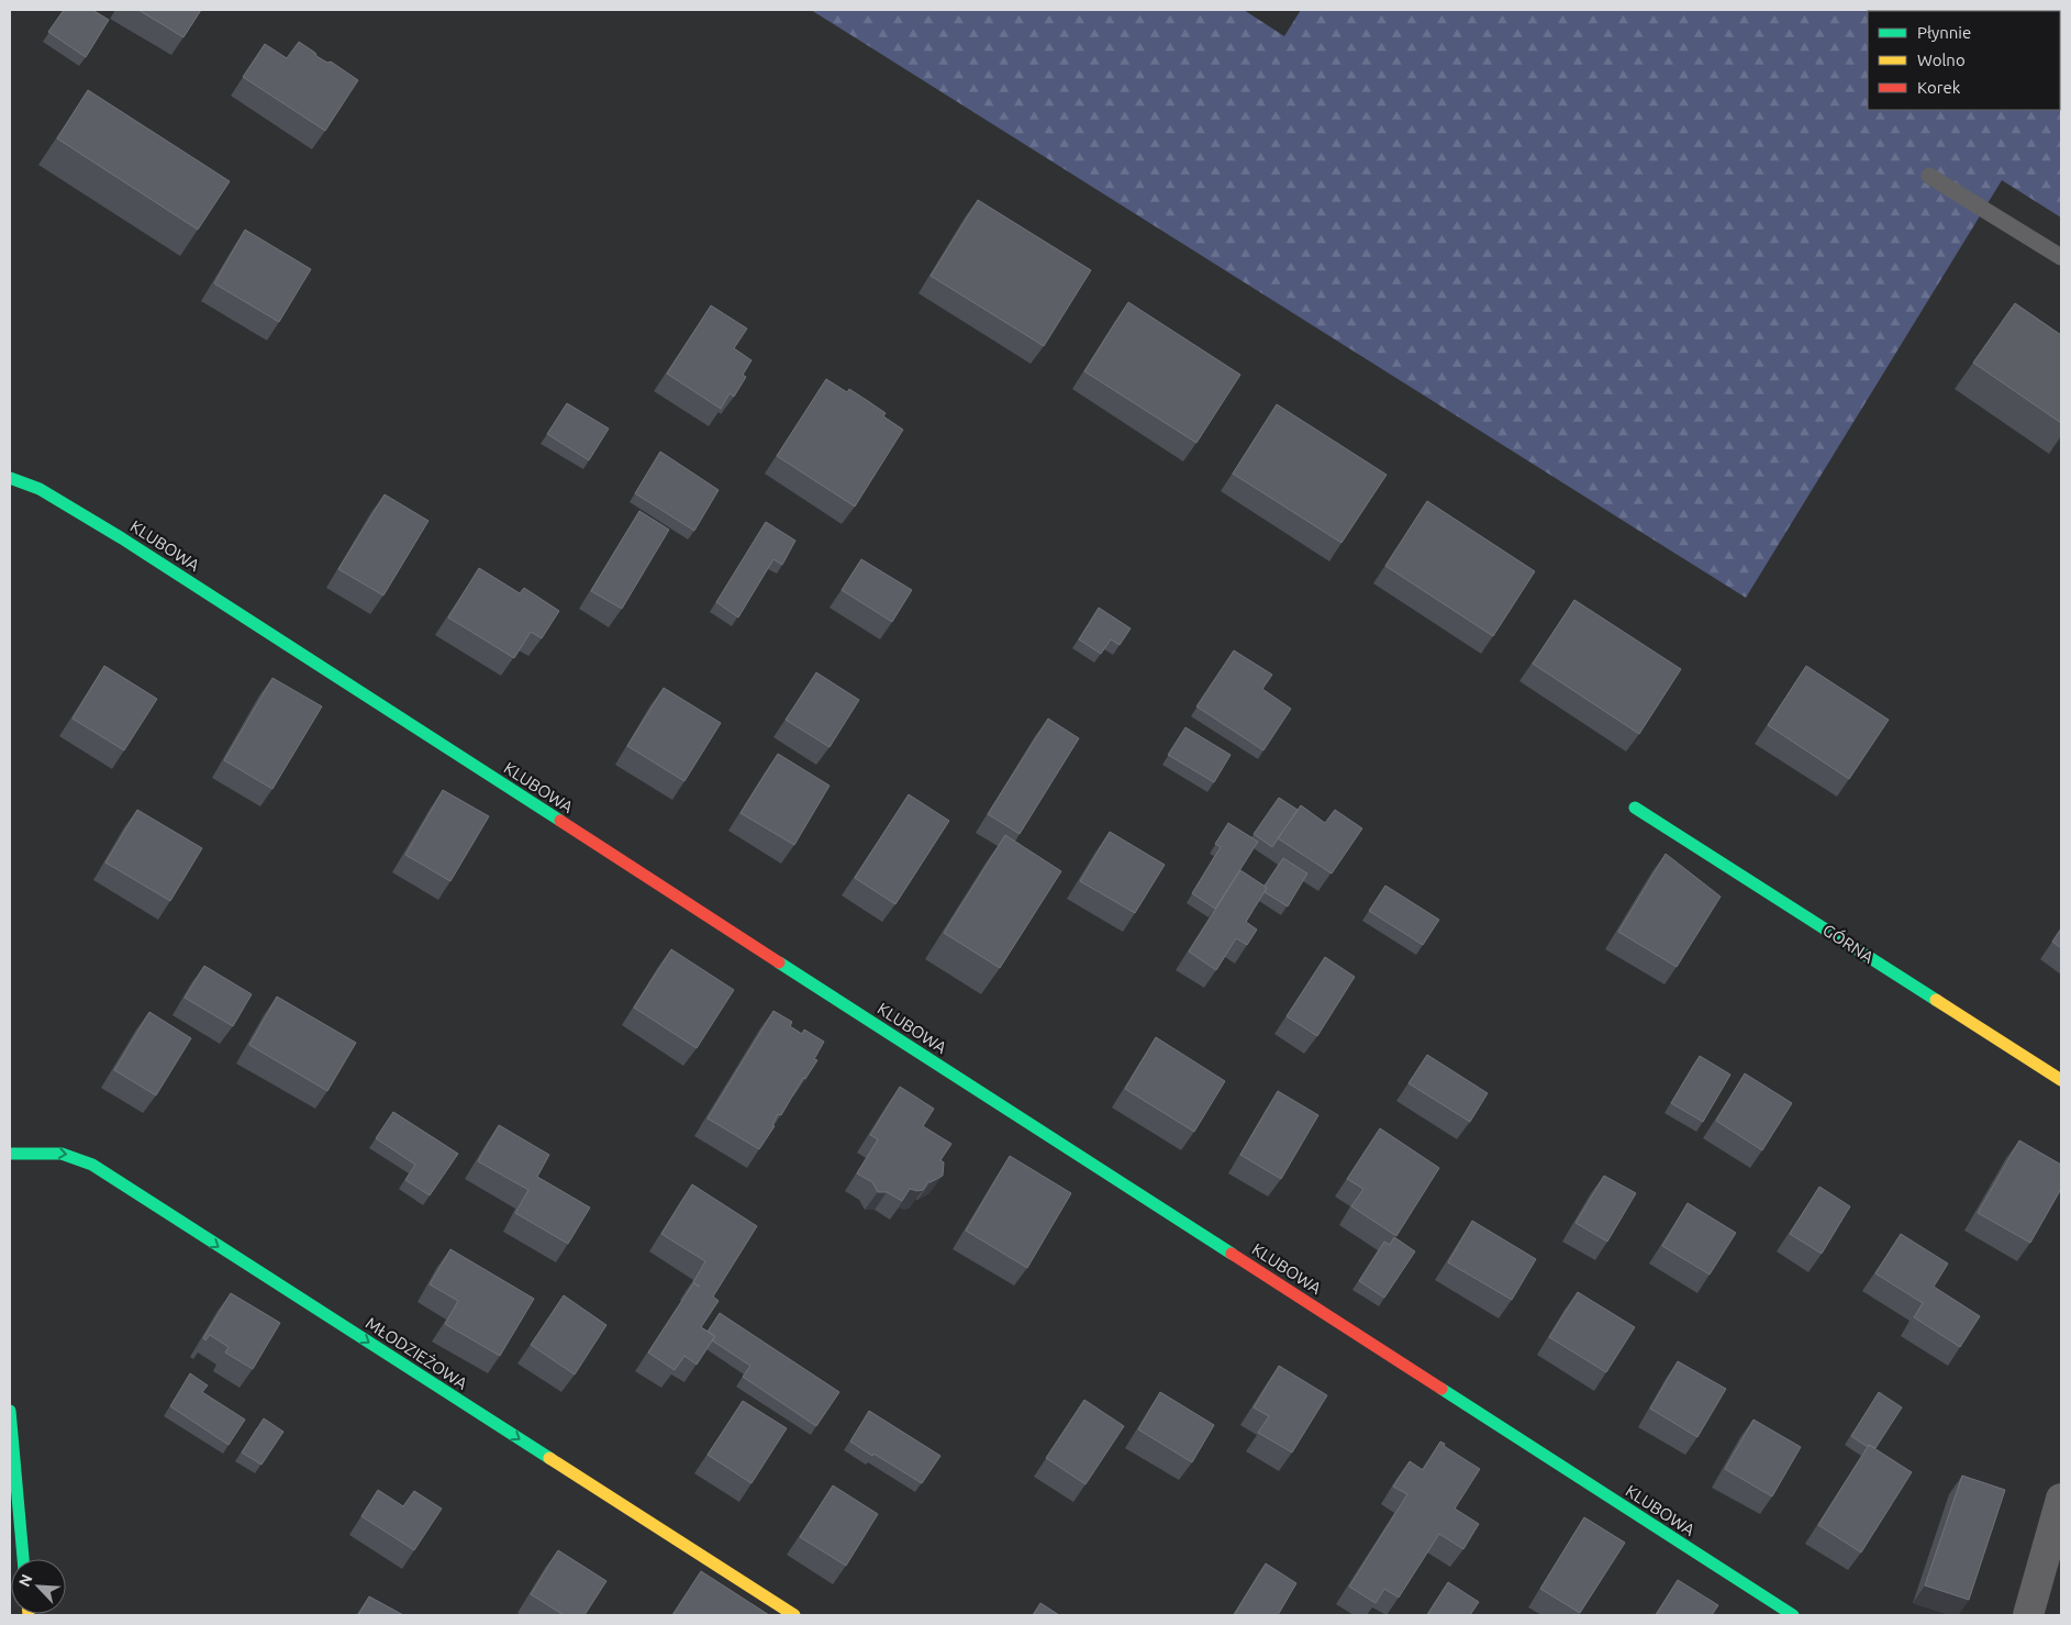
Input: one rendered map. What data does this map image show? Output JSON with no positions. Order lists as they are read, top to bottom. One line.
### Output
{"streets":{"street":["KLUBOWA","GÓRNA","MŁODZIEŻOWA"]},"one_way":["MŁODZIEŻOWA"],"legend":["Płynnie","Wolno","Korek"],"north":"top left"}
